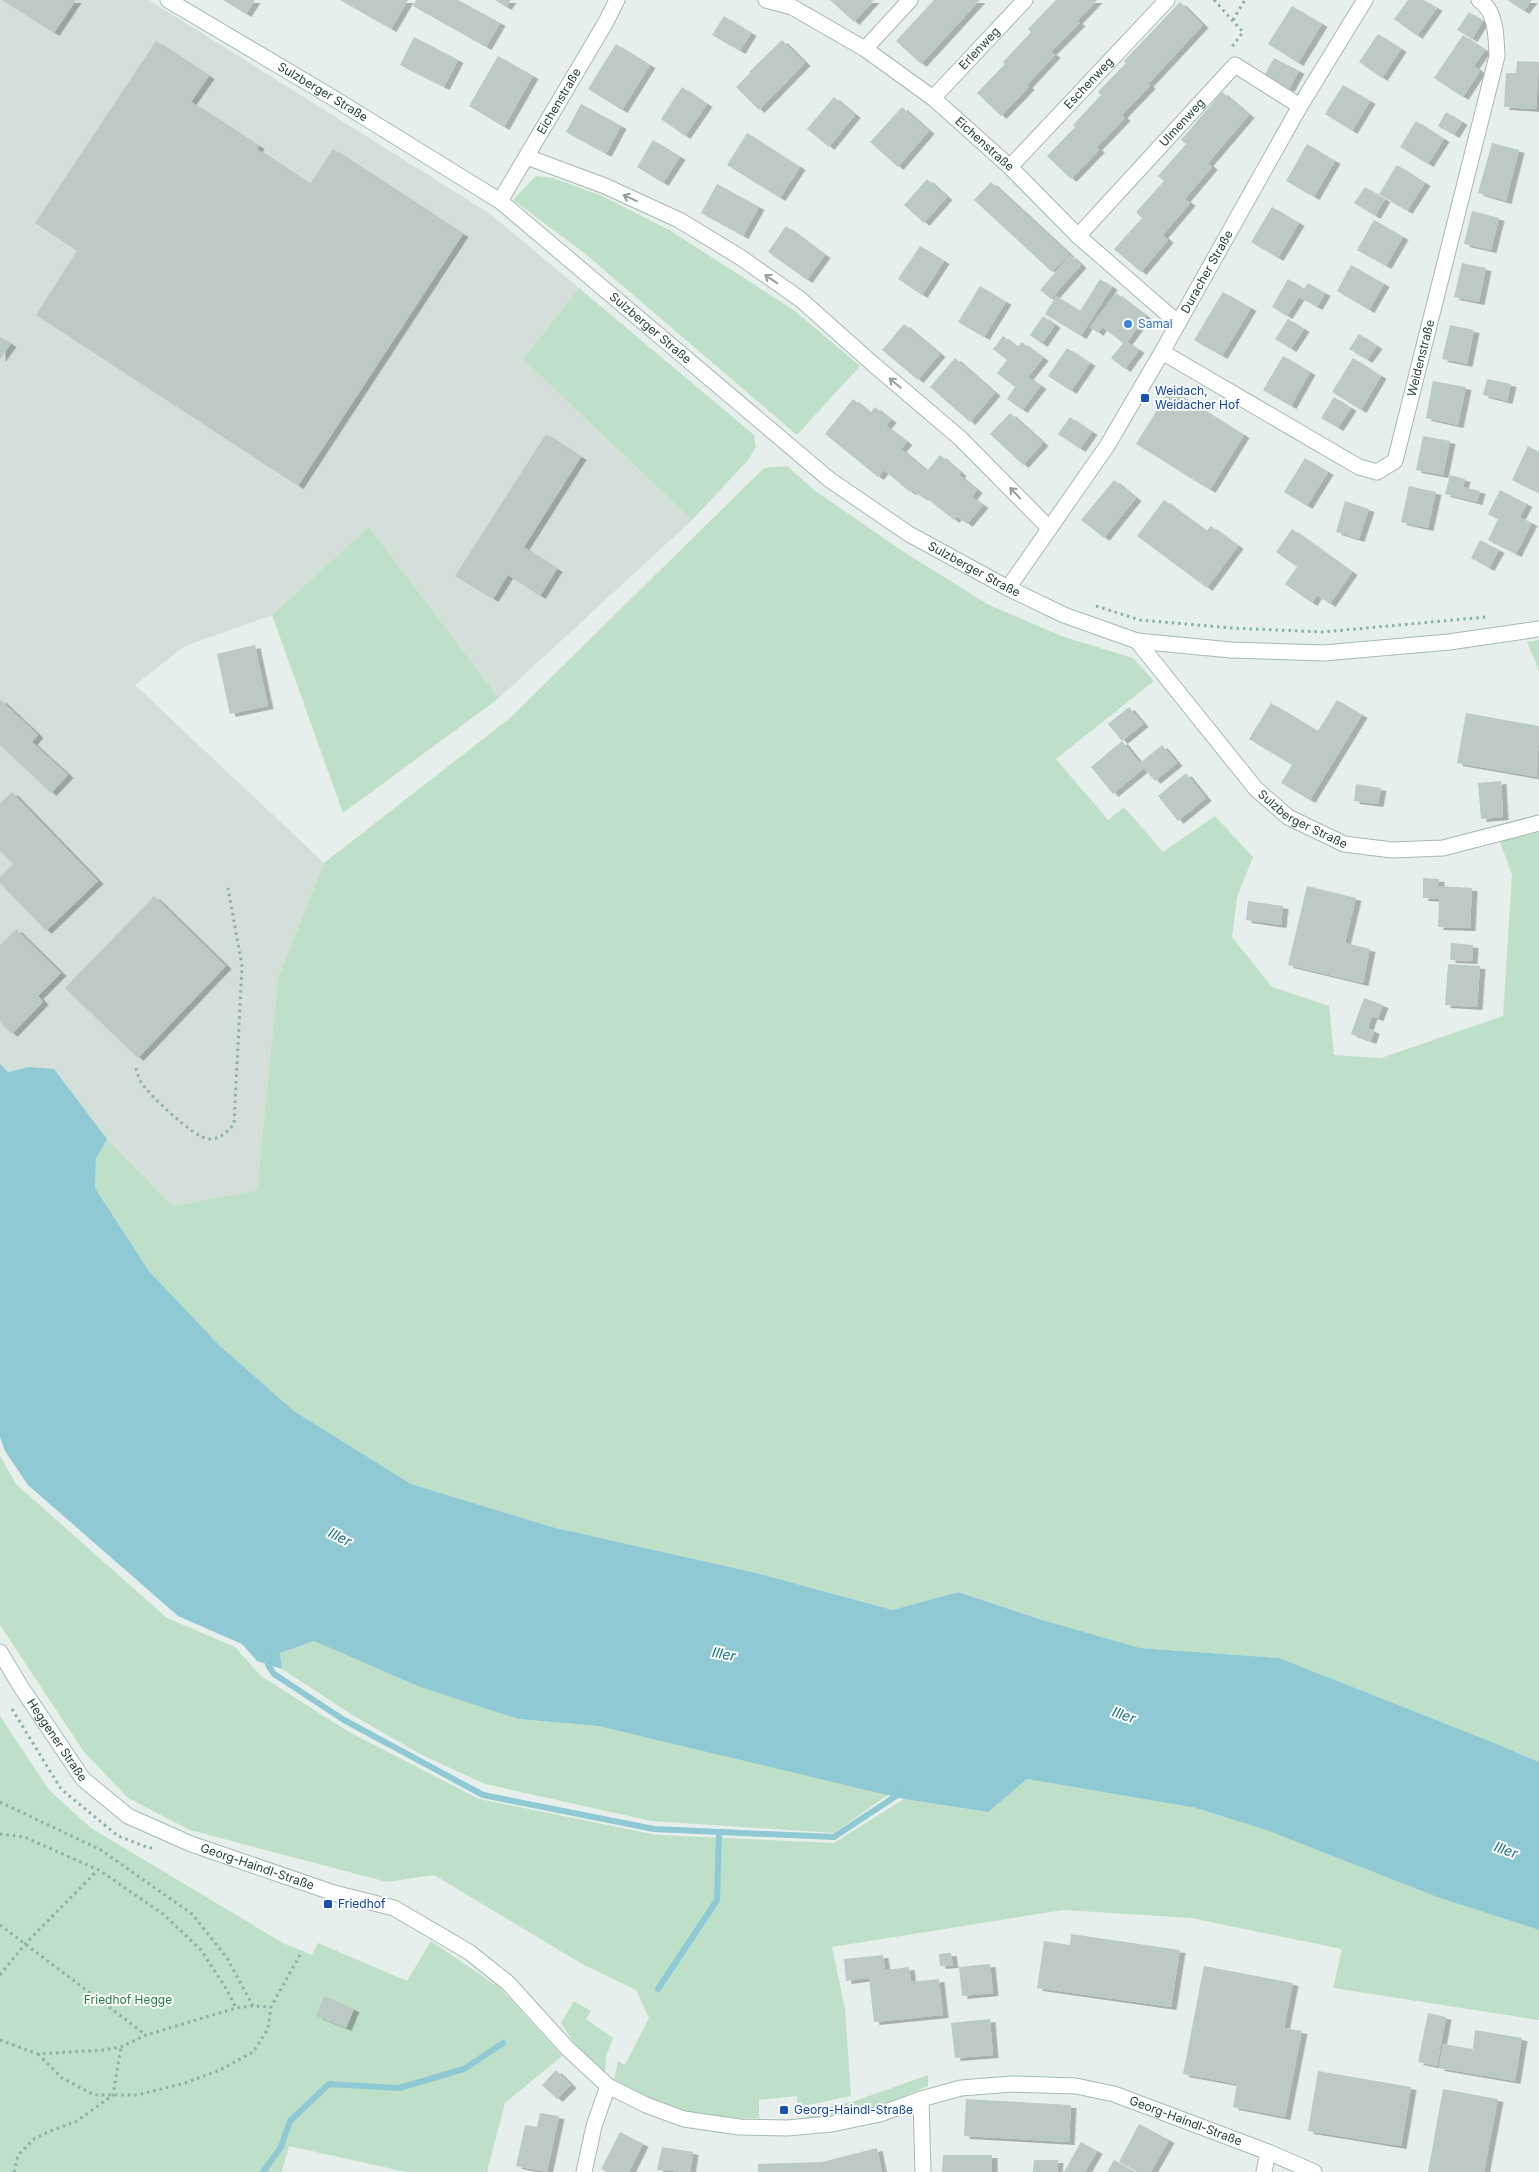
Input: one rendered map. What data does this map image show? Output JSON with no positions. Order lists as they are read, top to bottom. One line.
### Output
{"streets":{"street":["Erlenweg","Eschenweg","Sulzberger Straße","Eichenstraße","Ulmenweg","Duracher Straße","Weidenstraße","Heggener Straße","Georg-Haindl-Straße"]},"crossings":[["Erlenweg","Eichenstraße"],["Eschenweg","Eichenstraße"],["Sulzberger Straße","Eichenstraße"],["Sulzberger Straße","Duracher Straße"],["Eichenstraße","Ulmenweg"],["Eichenstraße","Duracher Straße"],["Duracher Straße","Weidenstraße"],["Heggener Straße","Georg-Haindl-Straße"]],"water":["Iller"],"parks":["Friedhof Hegge"],"places":{"other":["Samal"],"transit":["Weidach, Weidacher Hof","Friedhof","Georg-Haindl-Straße"]}}
